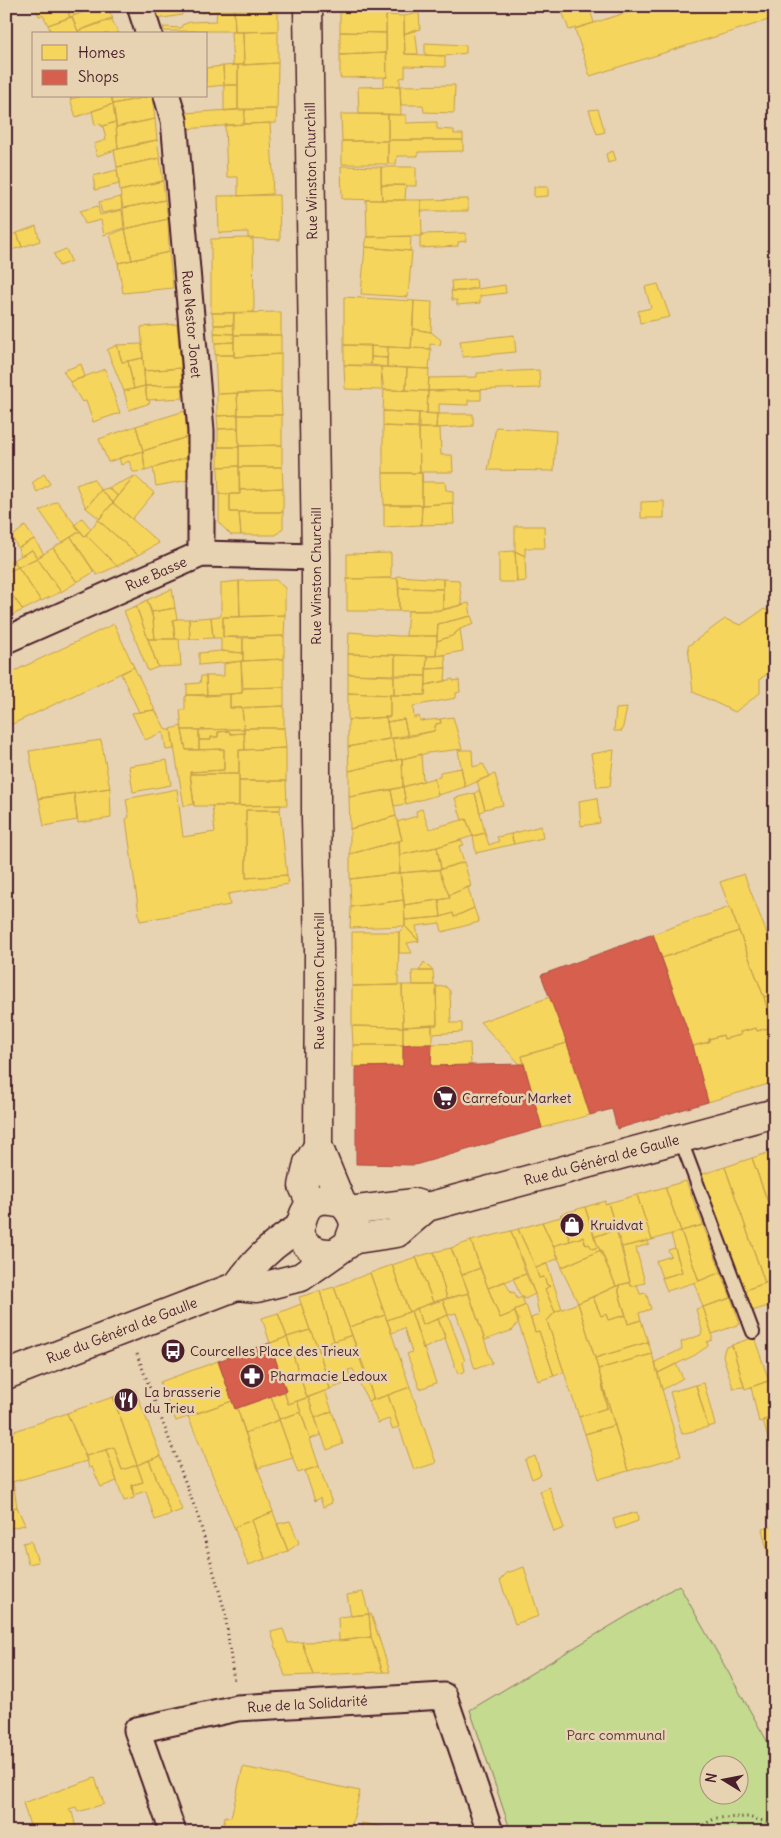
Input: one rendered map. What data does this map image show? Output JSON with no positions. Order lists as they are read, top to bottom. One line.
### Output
{"streets":{"main road":["Rue Winston Churchill","Rue du Général de Gaulle"],"street":["Rue Nestor Jonet","Rue Basse","Rue de la Solidarité"]},"crossings":[["Rue Winston Churchill","Rue Basse"],["Rue Nestor Jonet","Rue Basse"]],"parks":["Parc communal"],"places":{"supermarket":["Carrefour Market"],"shop":["Kruidvat"],"bus stop":["Courcelles Place des Trieux"],"pharmacy":["Pharmacie Ledoux"],"restaurant":["La brasserie du Trieu"]},"legend":["Homes","Shops"],"north":"left"}
